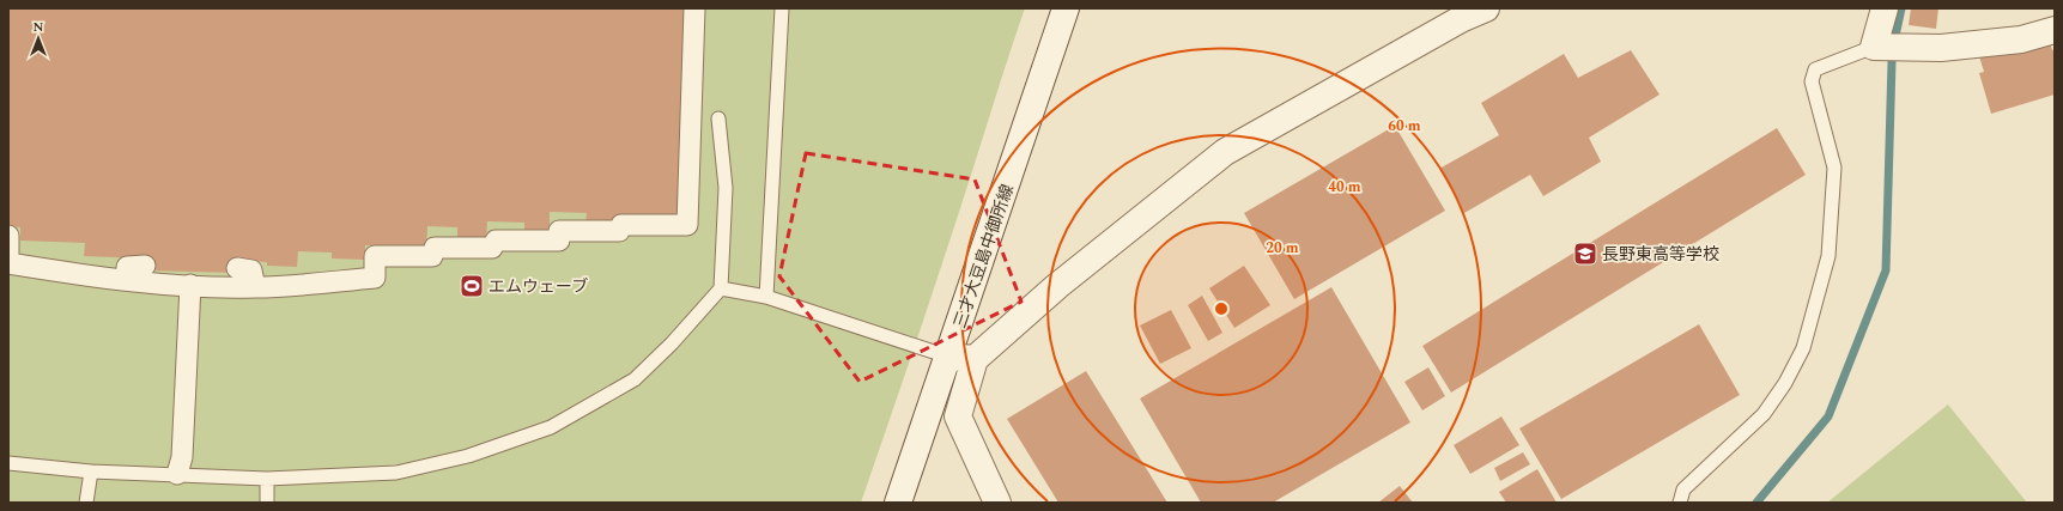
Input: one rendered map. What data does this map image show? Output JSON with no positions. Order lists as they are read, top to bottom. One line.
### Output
{"streets":{"street":["三才大豆島中御所線"]},"places":{"school or university":["長野東高等学校"],"sports":["エムウェーブ"]},"north":"top","rings":["60 m","40 m","20 m"]}
